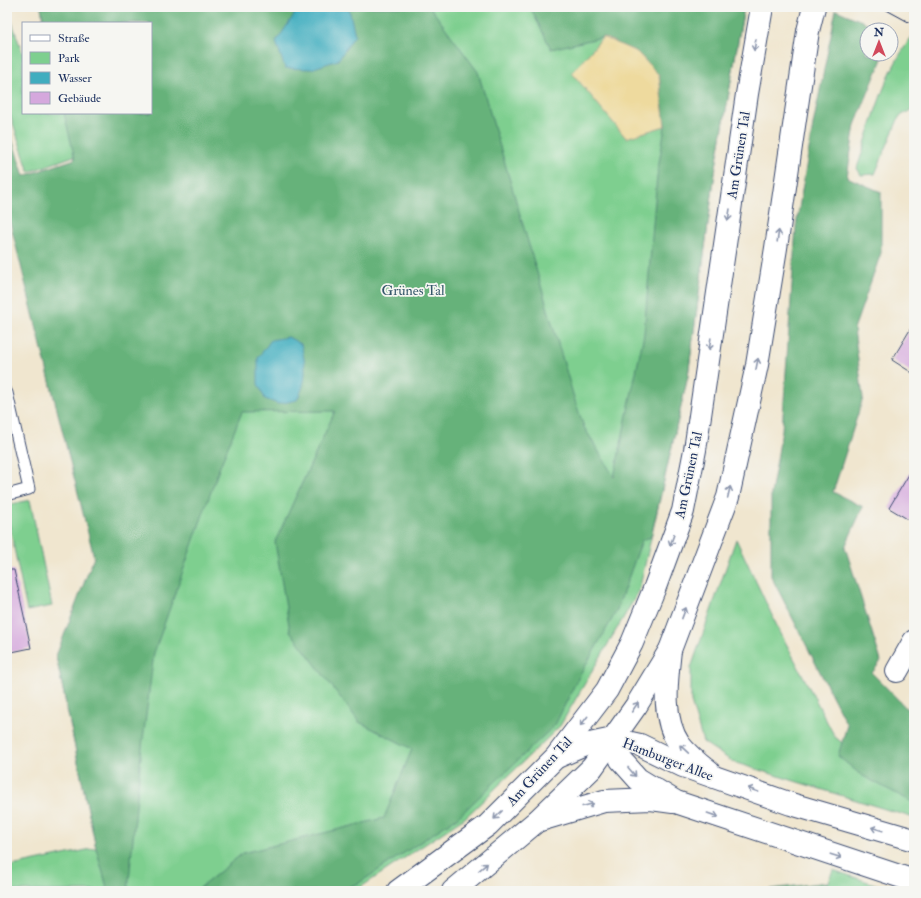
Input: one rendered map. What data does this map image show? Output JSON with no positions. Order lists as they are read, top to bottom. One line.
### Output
{"streets":{"main road":["Am Grünen Tal","Hamburger Allee"]},"parks":["Grünes Tal"],"legend":["Straße","Park","Wasser","Gebäude"],"north":"top"}
